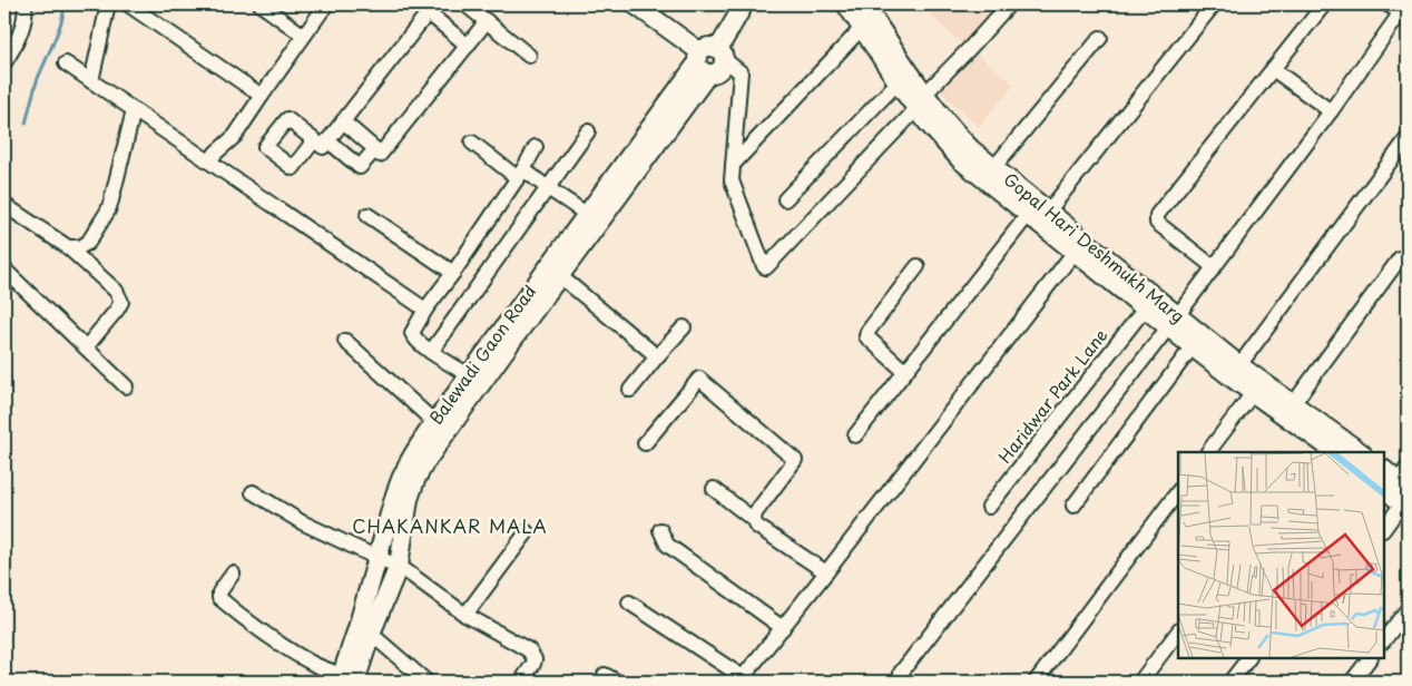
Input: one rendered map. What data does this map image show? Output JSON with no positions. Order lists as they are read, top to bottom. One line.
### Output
{"streets":{"main road":["Gopal Hari Deshmukh Marg","Balewadi Gaon Road"],"street":["Haridwar Park Lane"]},"crossings":[["Gopal Hari Deshmukh Marg","Haridwar Park Lane"]],"districts":["CHAKANKAR MALA"]}
